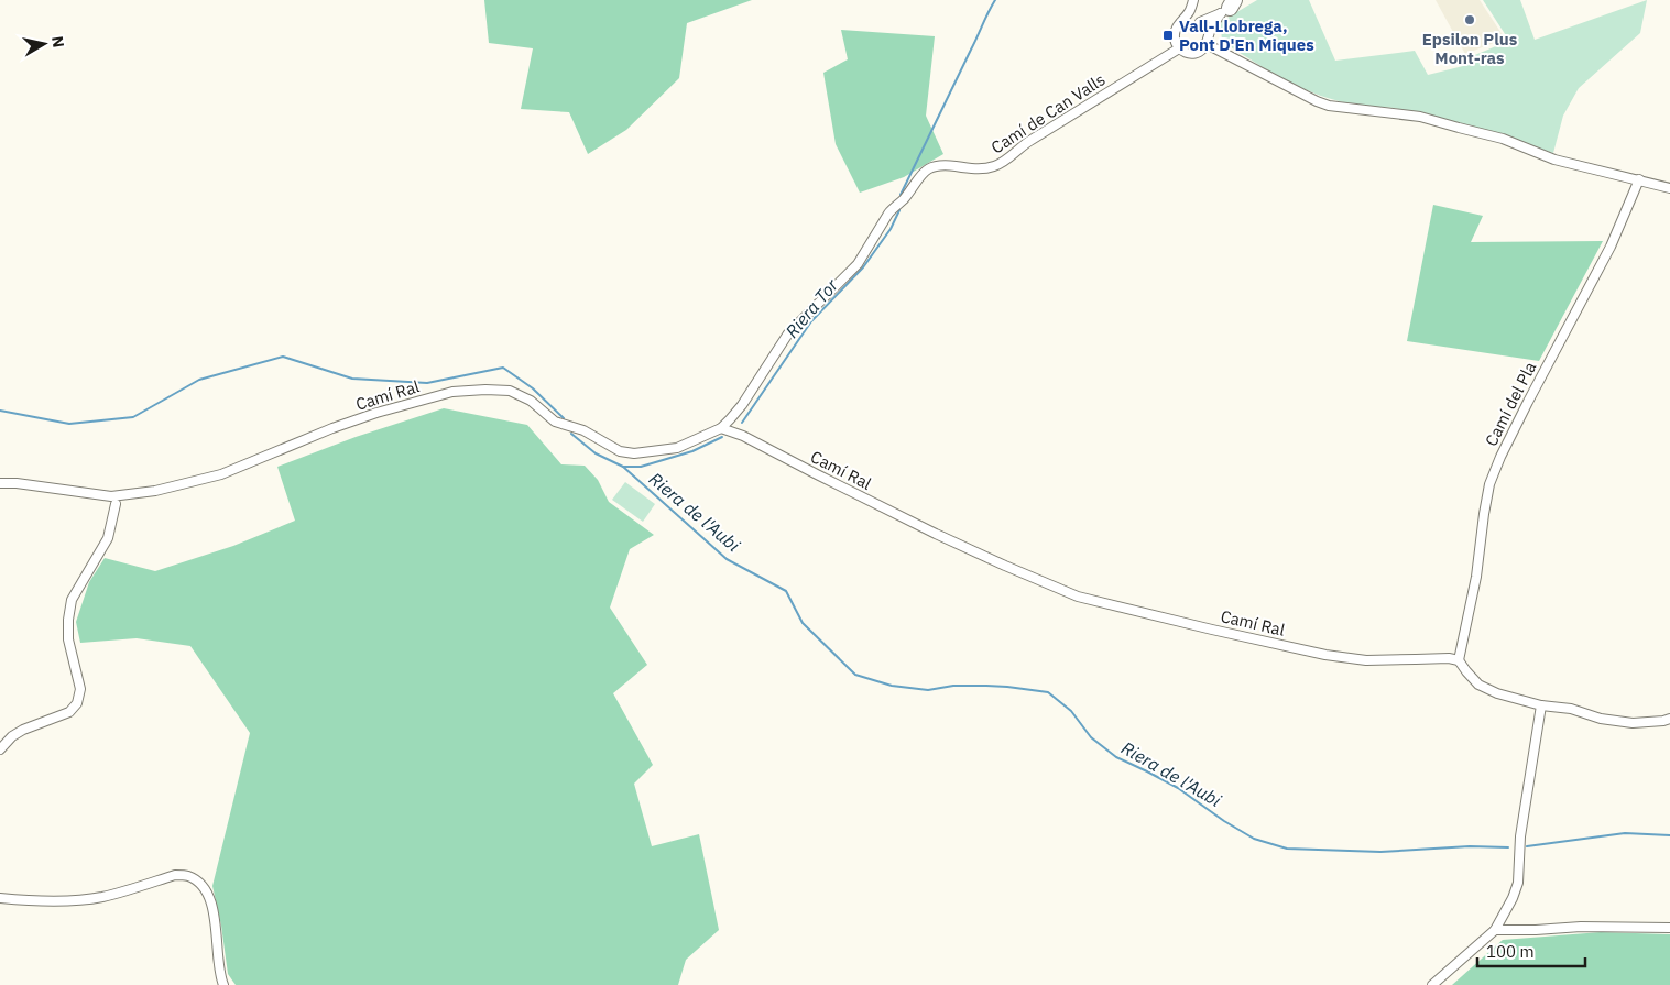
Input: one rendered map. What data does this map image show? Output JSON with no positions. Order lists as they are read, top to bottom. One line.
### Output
{"streets":{"street":["Camí de Can Valls","Camí Ral","Camí del Pla"]},"crossings":[["Camí de Can Valls","Camí Ral"],["Camí Ral","Camí del Pla"]],"water":["Riera Tor","Riera de l'Aubi"],"places":{"other":["Epsilon Plus Mont-ras"],"transit":["Vall-Llobrega, Pont D'En Miques"]},"scale_bar":"100 m","north":"right"}
